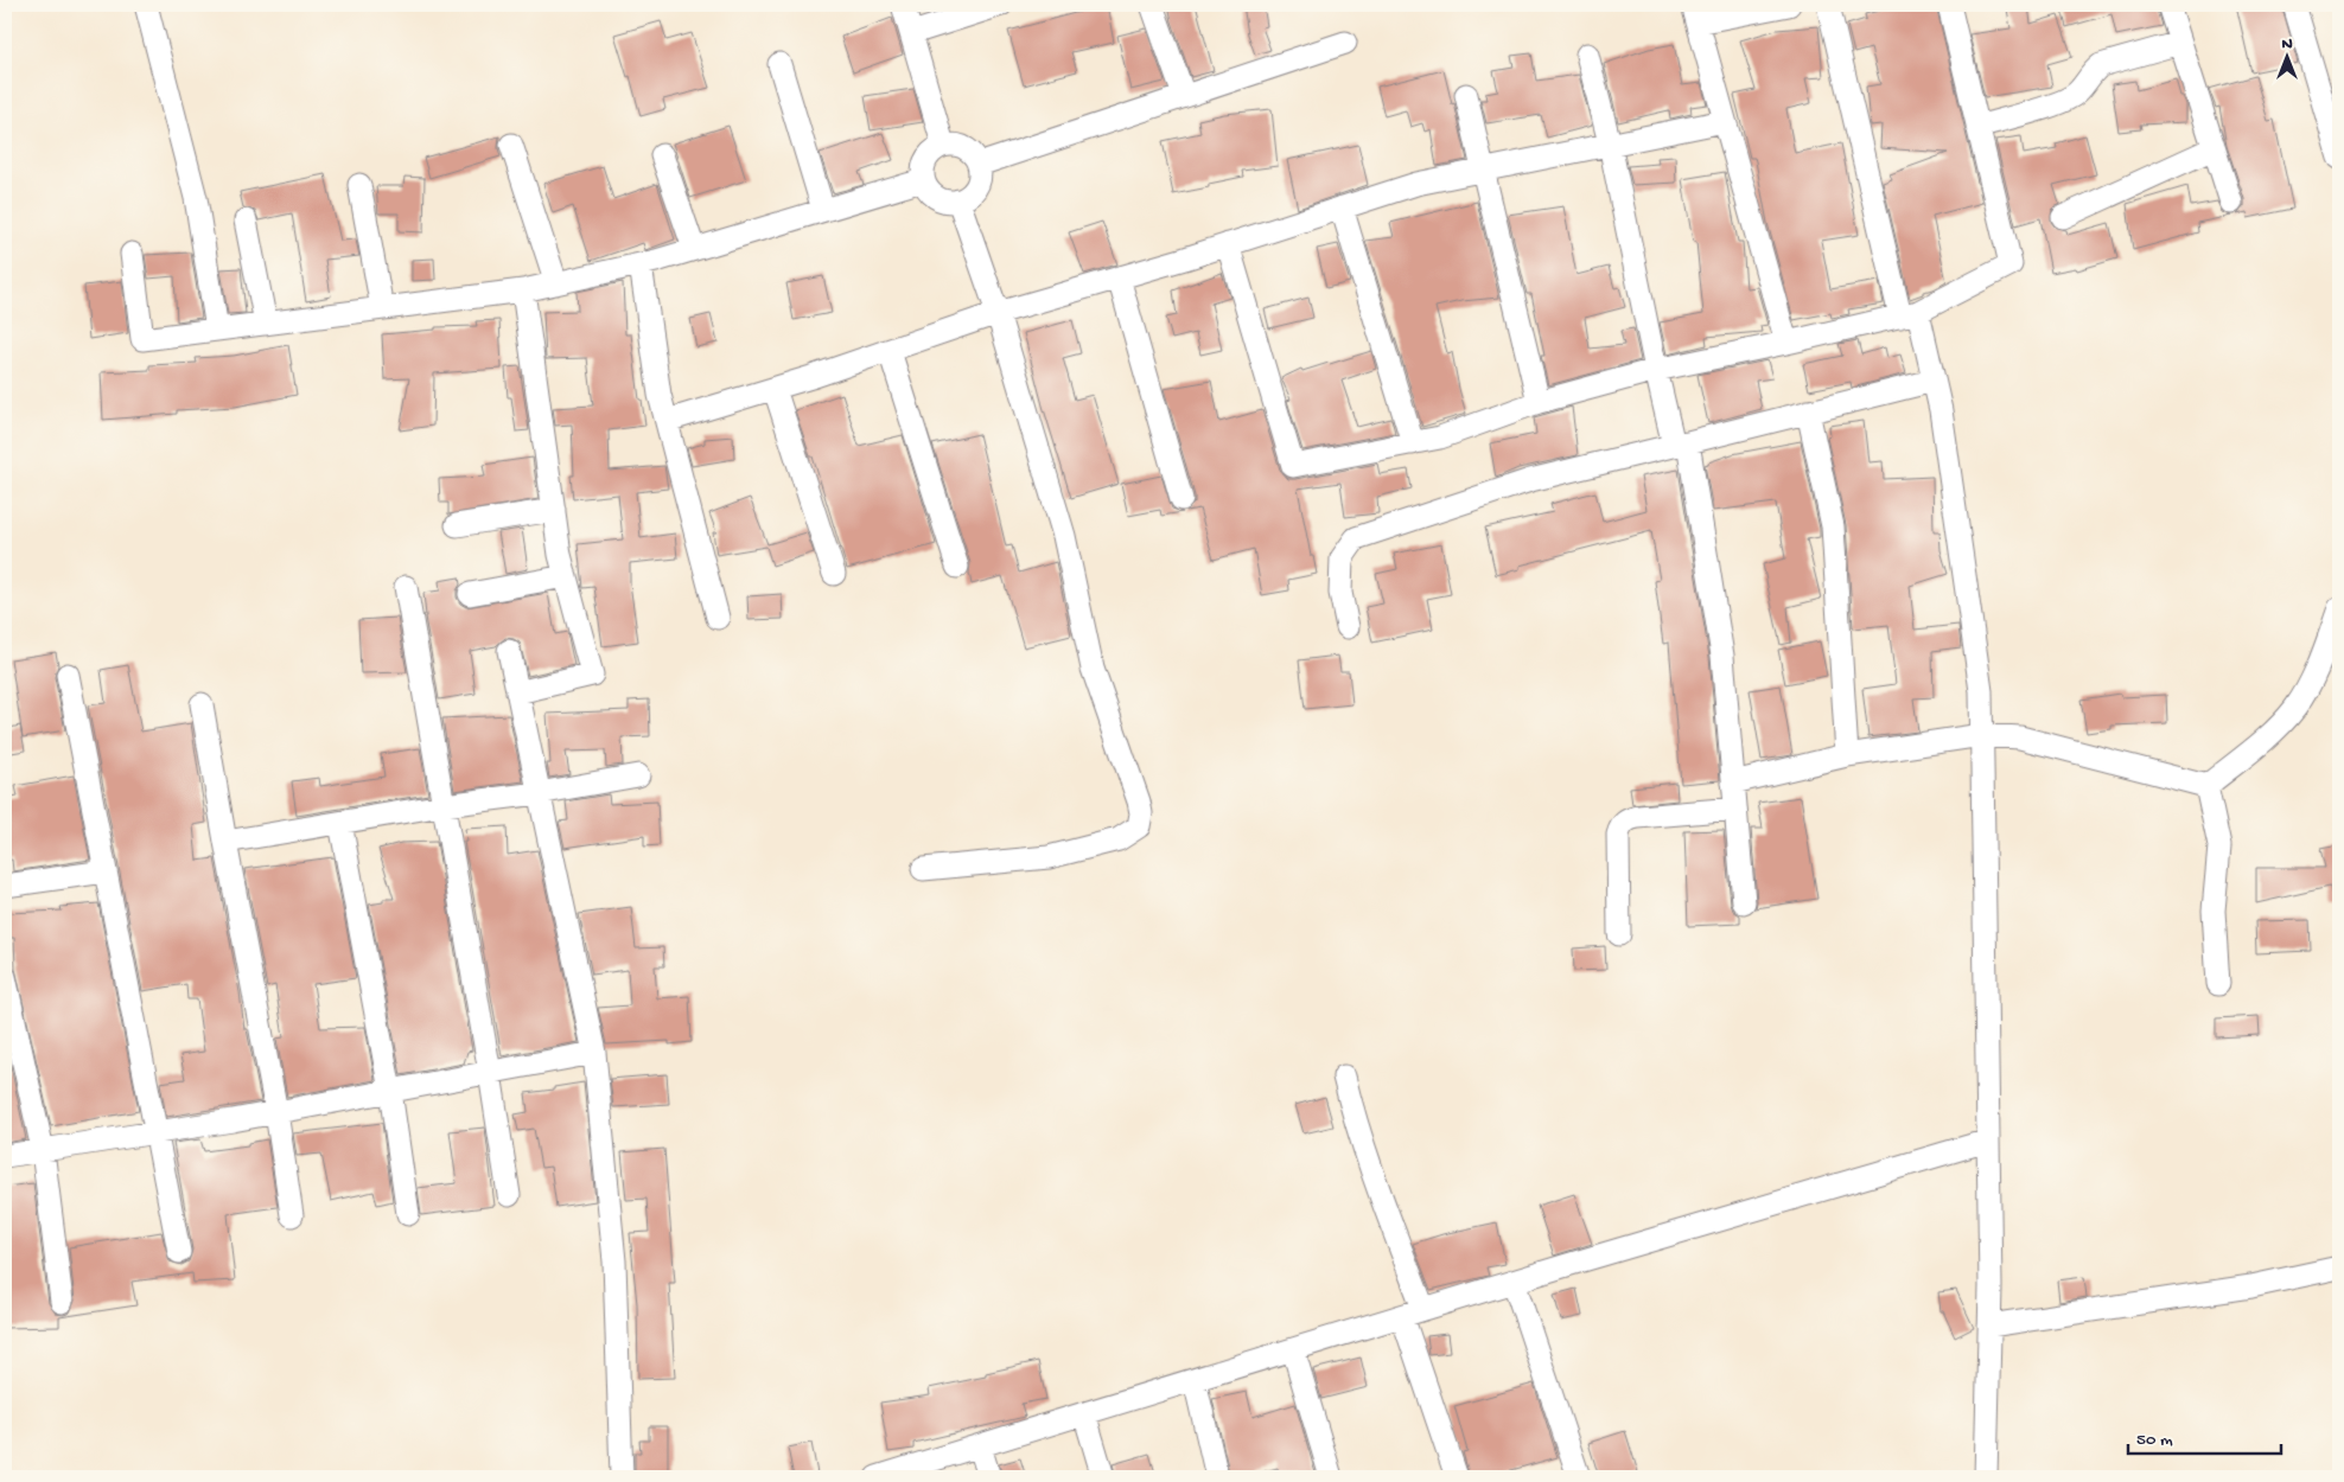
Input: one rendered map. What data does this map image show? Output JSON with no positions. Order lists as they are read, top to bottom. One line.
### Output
{"scale_bar":"50 m","north":"top"}
